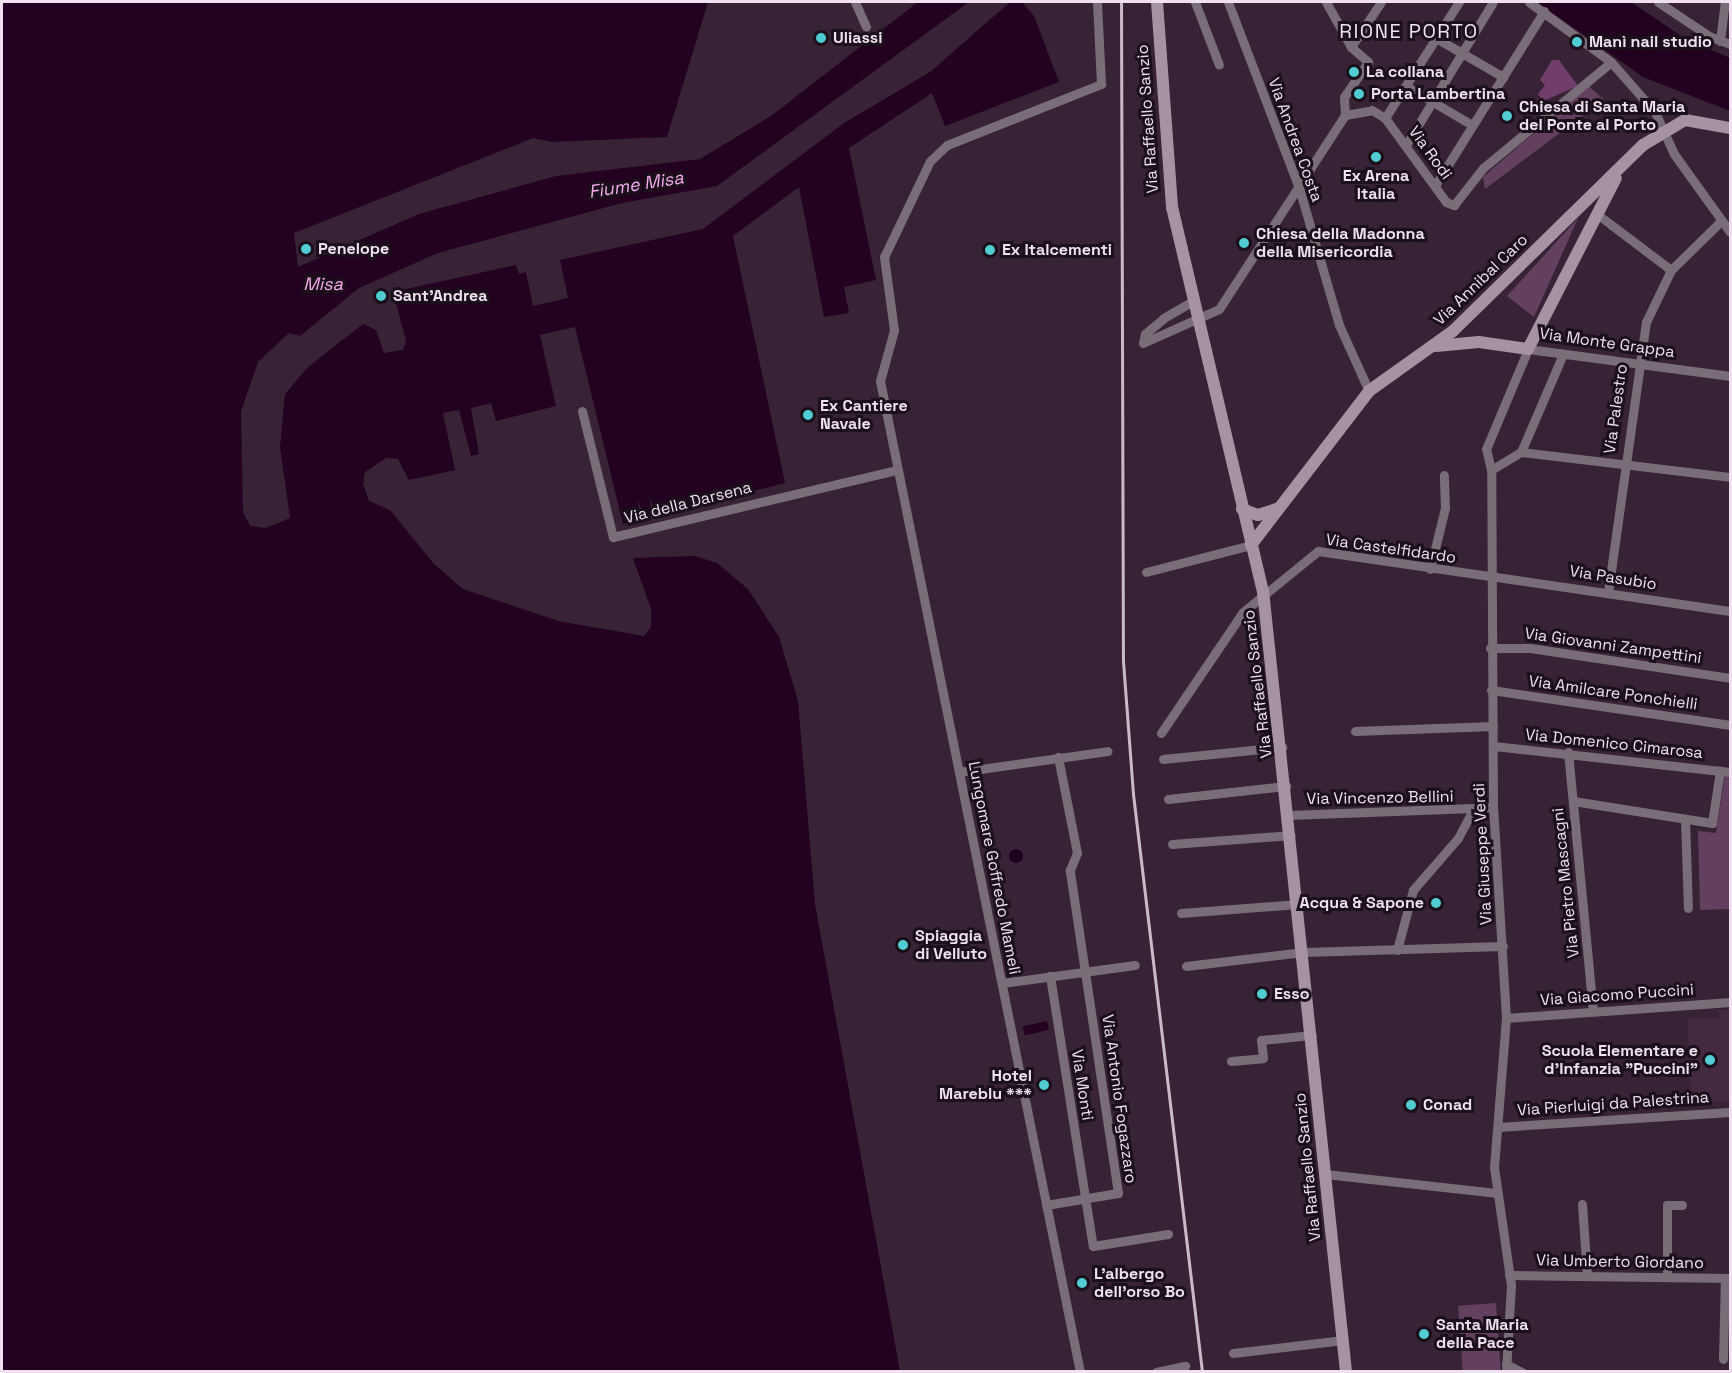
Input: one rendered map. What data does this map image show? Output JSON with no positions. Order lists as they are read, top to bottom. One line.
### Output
{"streets":{"main road":["Via Raffaello Sanzio","Via Annibal Caro","Via Monte Grappa"],"street":["Via Andrea Costa","Via Rodi","Via Palestro","Via della Darsena","Via Castelfidardo","Via Pasubio","Via Giovanni Zampettini","Via Amilcare Ponchielli","Via Domenico Cimarosa","Via Vincenzo Bellini","Via Giuseppe Verdi","Lungomare Goffredo Mameli","Via Pietro Mascagni","Via Giacomo Puccini","Via Monti","Via Antonio Fogazzaro","Via Pierluigi da Palestrina","Via Umberto Giordano"]},"crossings":[["Via Raffaello Sanzio","Via Annibal Caro"],["Via Raffaello Sanzio","Via Castelfidardo"],["Via Raffaello Sanzio","Via Vincenzo Bellini"],["Via Andrea Costa","Via Annibal Caro"],["Via Annibal Caro","Via Monte Grappa"],["Via Monte Grappa","Via Palestro"],["Via Monte Grappa","Via Giuseppe Verdi"],["Via Palestro","Via Pasubio"],["Via della Darsena","Lungomare Goffredo Mameli"],["Via Castelfidardo","Via Pasubio"],["Via Castelfidardo","Via Giuseppe Verdi"],["Via Pasubio","Via Giuseppe Verdi"],["Via Giovanni Zampettini","Via Giuseppe Verdi"],["Via Amilcare Ponchielli","Via Giuseppe Verdi"],["Via Domenico Cimarosa","Via Giuseppe Verdi"],["Via Domenico Cimarosa","Via Pietro Mascagni"],["Via Vincenzo Bellini","Via Giuseppe Verdi"],["Via Giuseppe Verdi","Via Giacomo Puccini"],["Via Giuseppe Verdi","Via Pierluigi da Palestrina"],["Via Giuseppe Verdi","Via Umberto Giordano"],["Lungomare Goffredo Mameli","Via Antonio Fogazzaro"],["Via Pietro Mascagni","Via Giacomo Puccini"],["Via Monti","Via Antonio Fogazzaro"]],"districts":["RIONE PORTO"],"water":["Fiume Misa","Misa"],"places":["Uliassi","Manì nail studio","La collana","Porta Lambertina","Chiesa di Santa Maria del Ponte al Porto","Ex Arena Italia","Chiesa della Madonna della Misericordia","Penelope","Ex Italcementi","Sant'Andrea","Ex Cantiere Navale","Acqua & Sapone","Spiaggia di Velluto","Esso","Scuola Elementare e d'Infanzia \"Puccini\"","Hotel Mareblu ***","Conad","L'albergo dell'orso Bo","Santa Maria della Pace"]}
